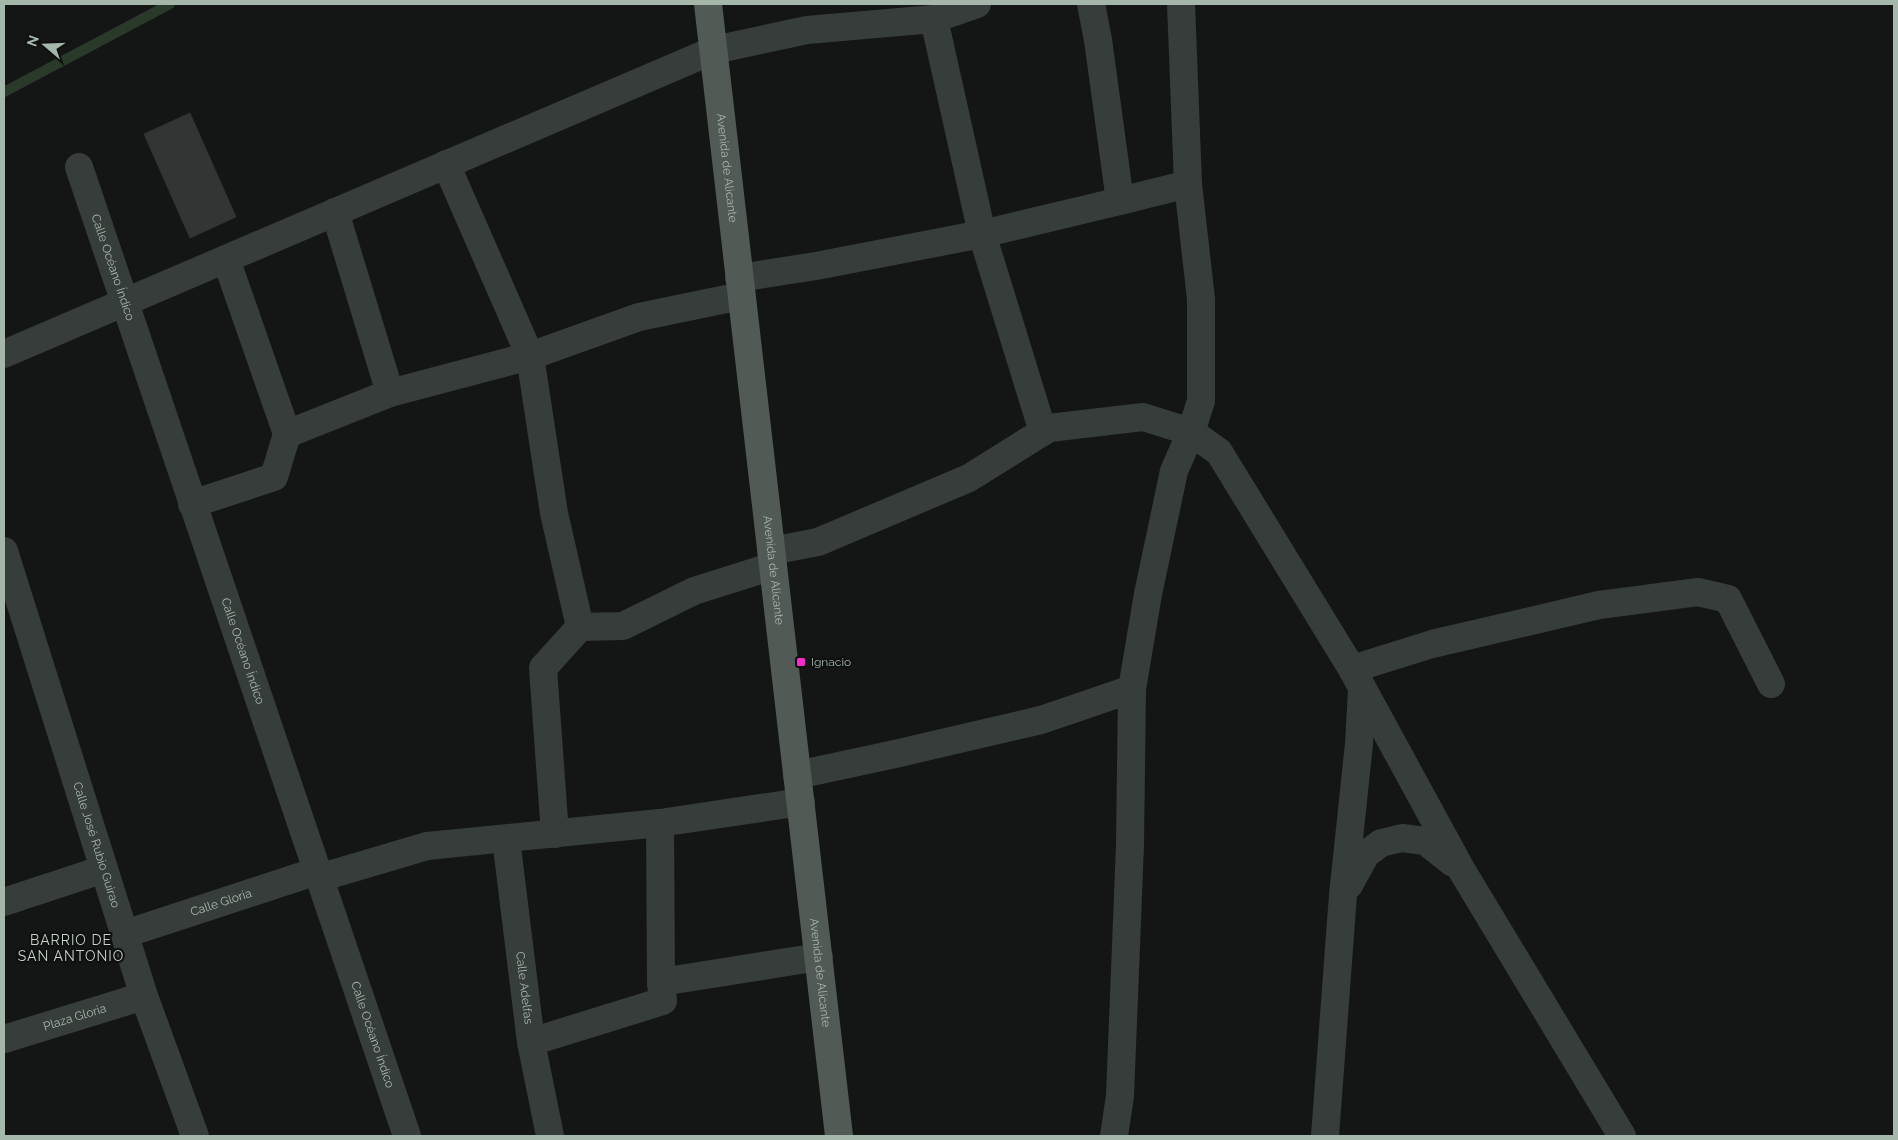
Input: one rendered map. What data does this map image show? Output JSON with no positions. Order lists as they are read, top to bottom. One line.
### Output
{"streets":{"main road":["Avenida de Alicante"],"street":["Calle Océano Índico","Calle José Rubio Guirao","Calle Gloria","Calle Adelfas","Plaza Gloria"]},"crossings":[["Avenida de Alicante","Calle Gloria"],["Calle Océano Índico","Calle Gloria"],["Calle José Rubio Guirao","Calle Gloria"],["Calle José Rubio Guirao","Plaza Gloria"],["Calle Gloria","Calle Adelfas"]],"districts":["BARRIO DE SAN ANTONIO"],"places":{"transit":["Ignacio"]},"north":"left"}
